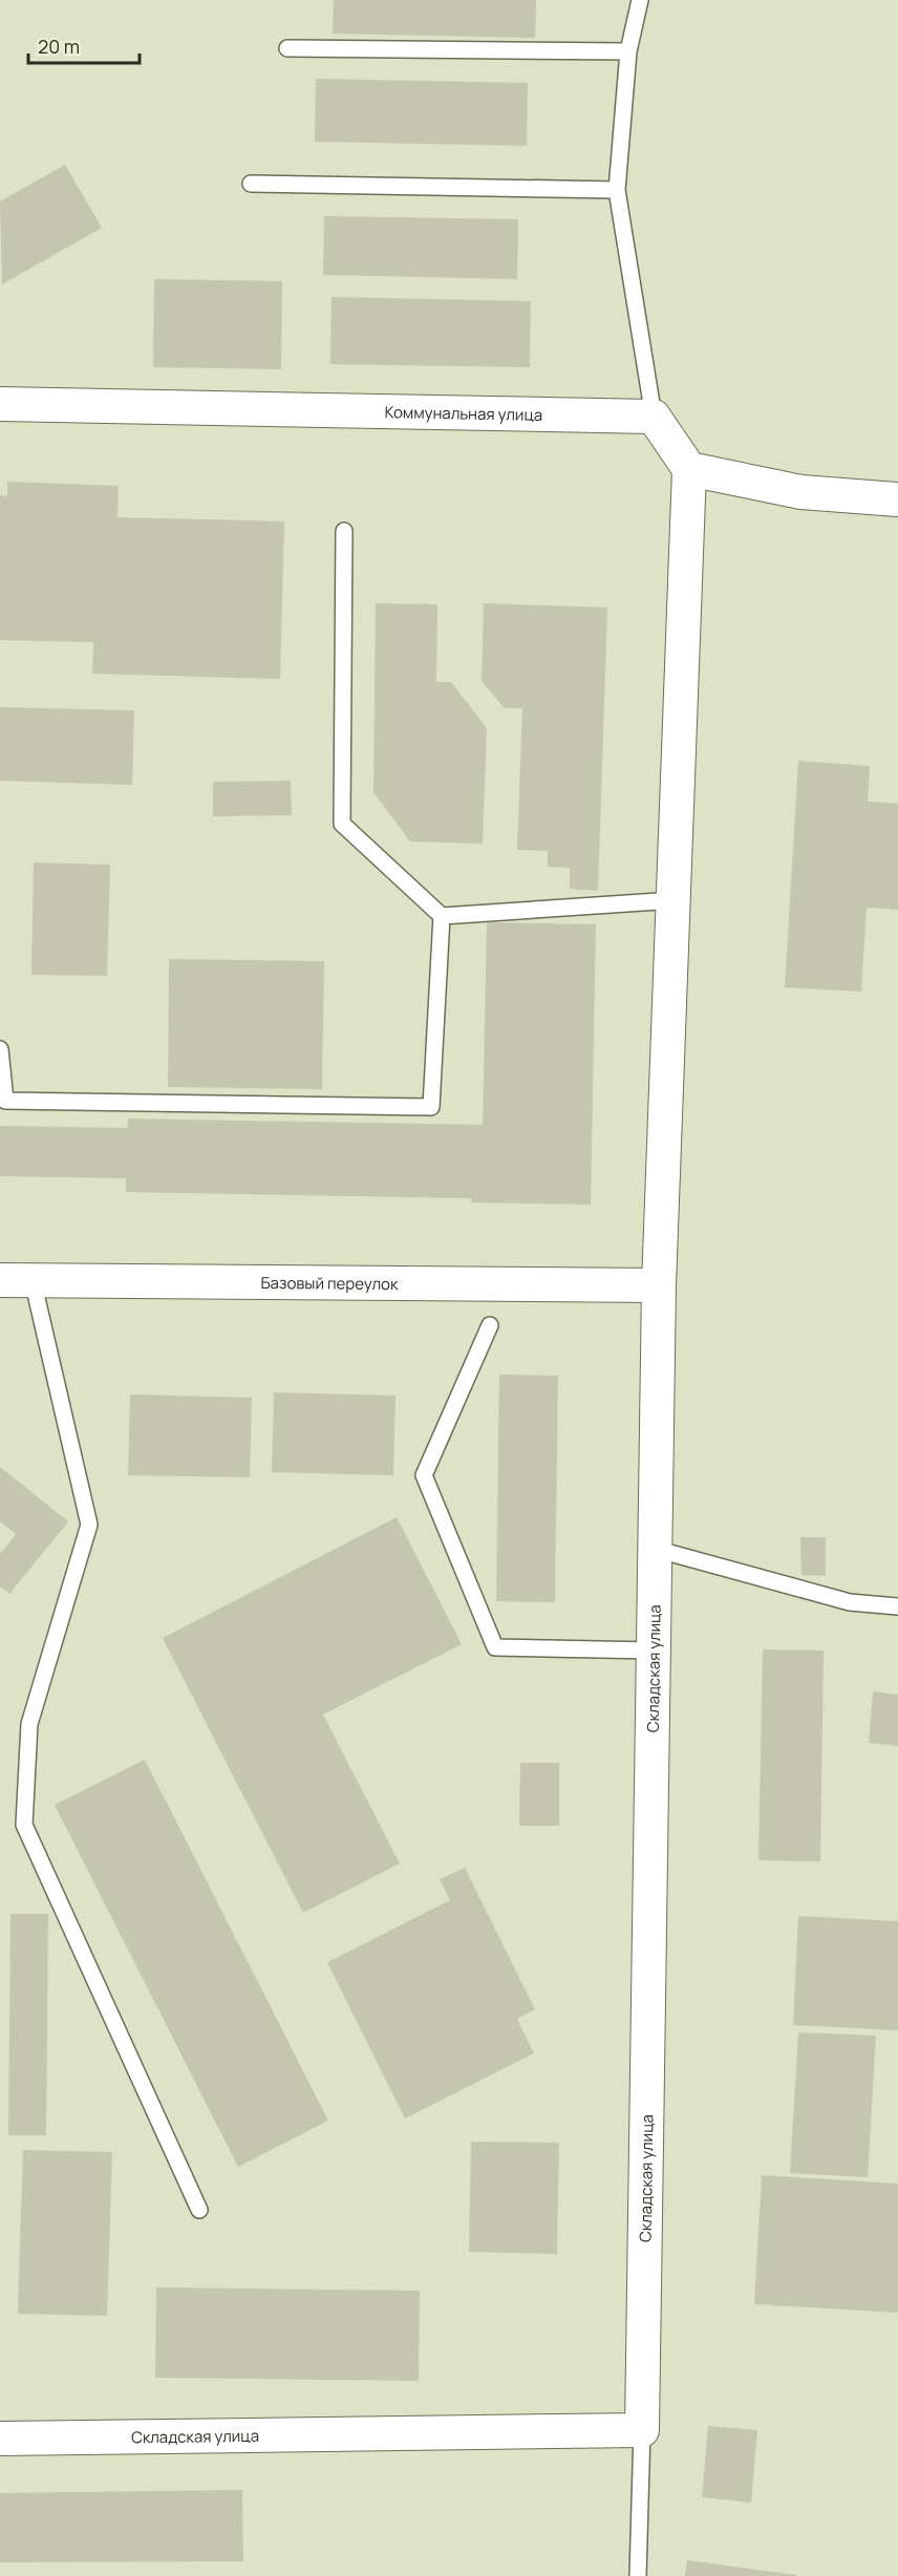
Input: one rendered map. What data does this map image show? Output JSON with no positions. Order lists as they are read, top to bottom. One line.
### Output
{"streets":{"street":["Коммунальная улица","Базовый переулок","Складская улица"]},"crossings":[["Базовый переулок","Складская улица"]],"scale_bar":"20 m"}
